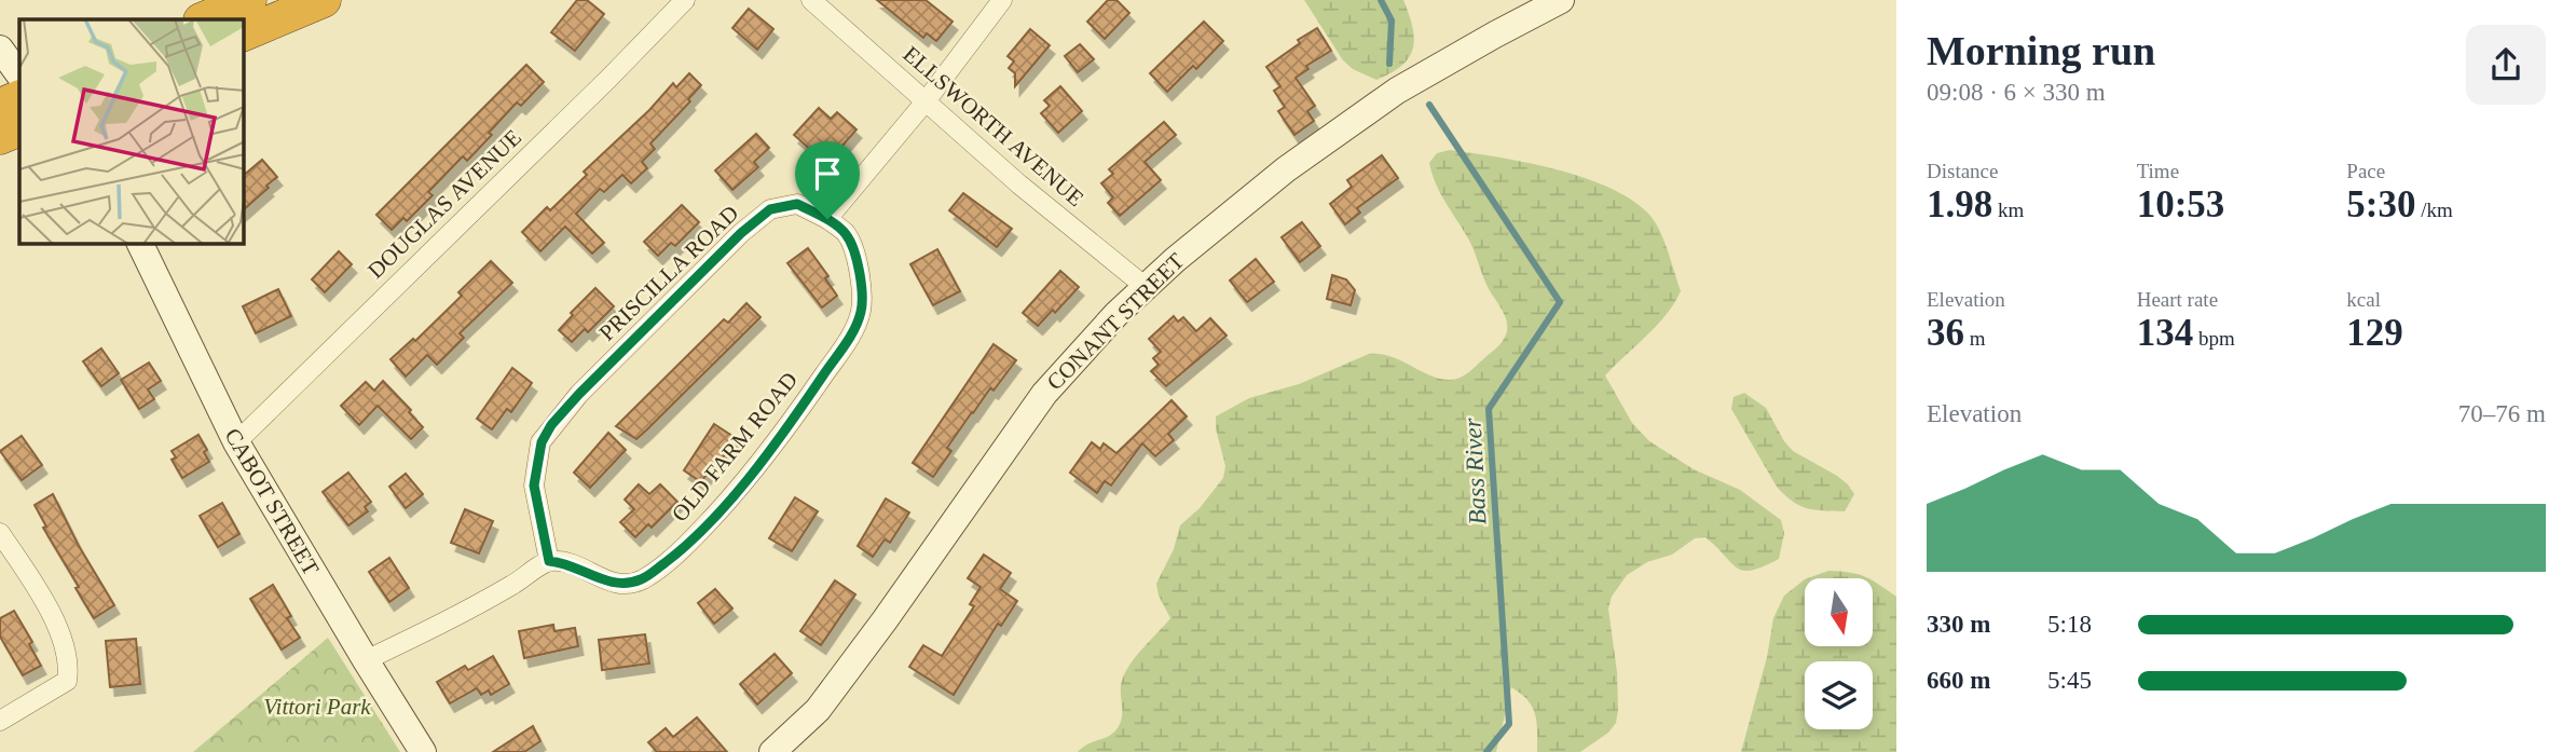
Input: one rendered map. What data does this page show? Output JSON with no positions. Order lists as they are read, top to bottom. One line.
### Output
{"streets":{"main road":["CONANT STREET","CABOT STREET"],"street":["ELLSWORTH AVENUE","DOUGLAS AVENUE","PRISCILLA ROAD","OLD FARM ROAD"]},"crossings":[["ELLSWORTH AVENUE","CONANT STREET"],["DOUGLAS AVENUE","CABOT STREET"],["PRISCILLA ROAD","OLD FARM ROAD"]],"water":["Bass River"],"parks":["Vittori Park"],"north":"bottom","page":{"heading":["Morning run","09:08 · 6 × 330 m"],"stats":[["Distance","1.98 km"],["Time","10:53"],["Pace","5:30 /km"],["Elevation","36 m"],["Heart rate","134 bpm"],["kcal","129"]],"chart":["Elevation","70–76 m"],"list":[{"name":"330 m","note":"5:18"},{"name":"660 m","note":"5:45"}]}}
